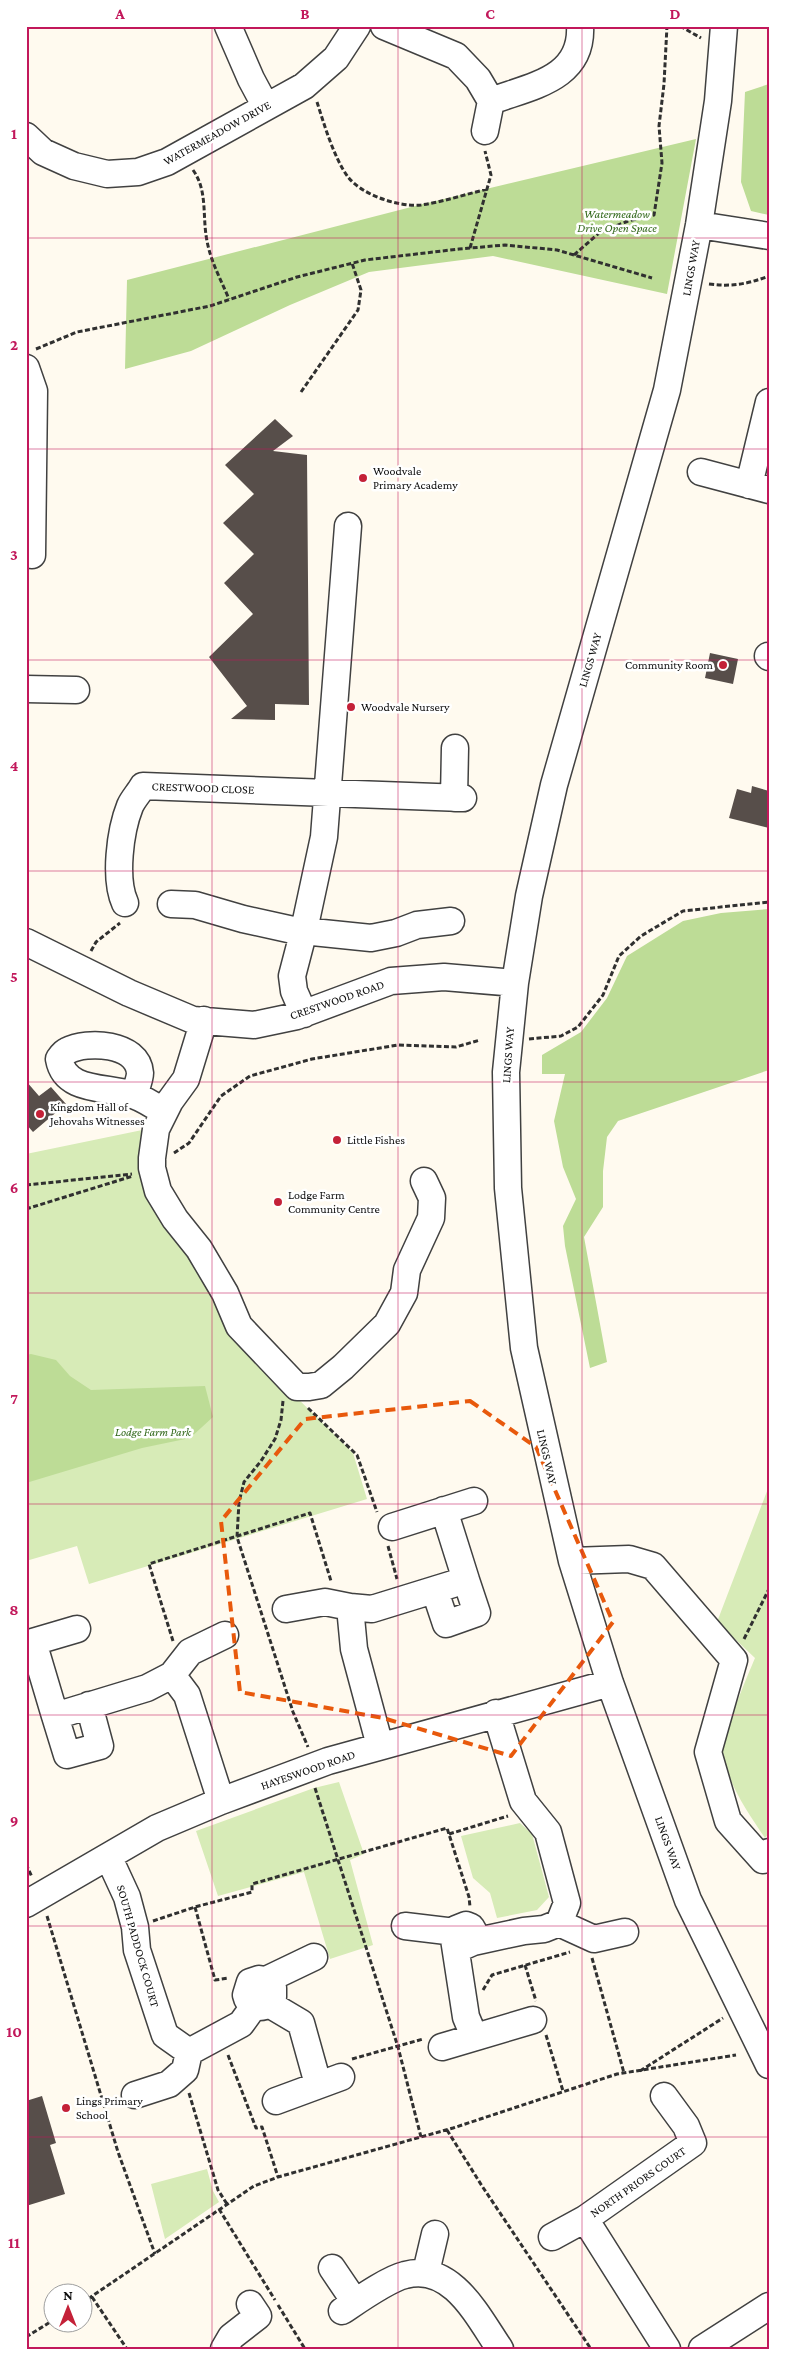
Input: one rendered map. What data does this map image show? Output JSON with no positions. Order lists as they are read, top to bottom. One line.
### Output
{"streets":{"street":["WATERMEADOW DRIVE","LINGS WAY","CRESTWOOD CLOSE","CRESTWOOD ROAD","HAYESWOOD ROAD","SOUTH PADDOCK COURT","NORTH PRIORS COURT"]},"crossings":[["LINGS WAY","CRESTWOOD ROAD"],["LINGS WAY","HAYESWOOD ROAD"],["HAYESWOOD ROAD","SOUTH PADDOCK COURT"]],"parks":["Watermeadow Drive Open Space","Lodge Farm Park"],"places":["Woodvale Primary Academy","Community Room","Woodvale Nursery","Kingdom Hall of Jehovahs Witnesses","Little Fishes","Lodge Farm Community Centre","Lings Primary School"],"north":"top","grid":{"columns":["A","B","C","D"],"rows":["1","2","3","4","5","6","7","8","9","10","11"]}}
